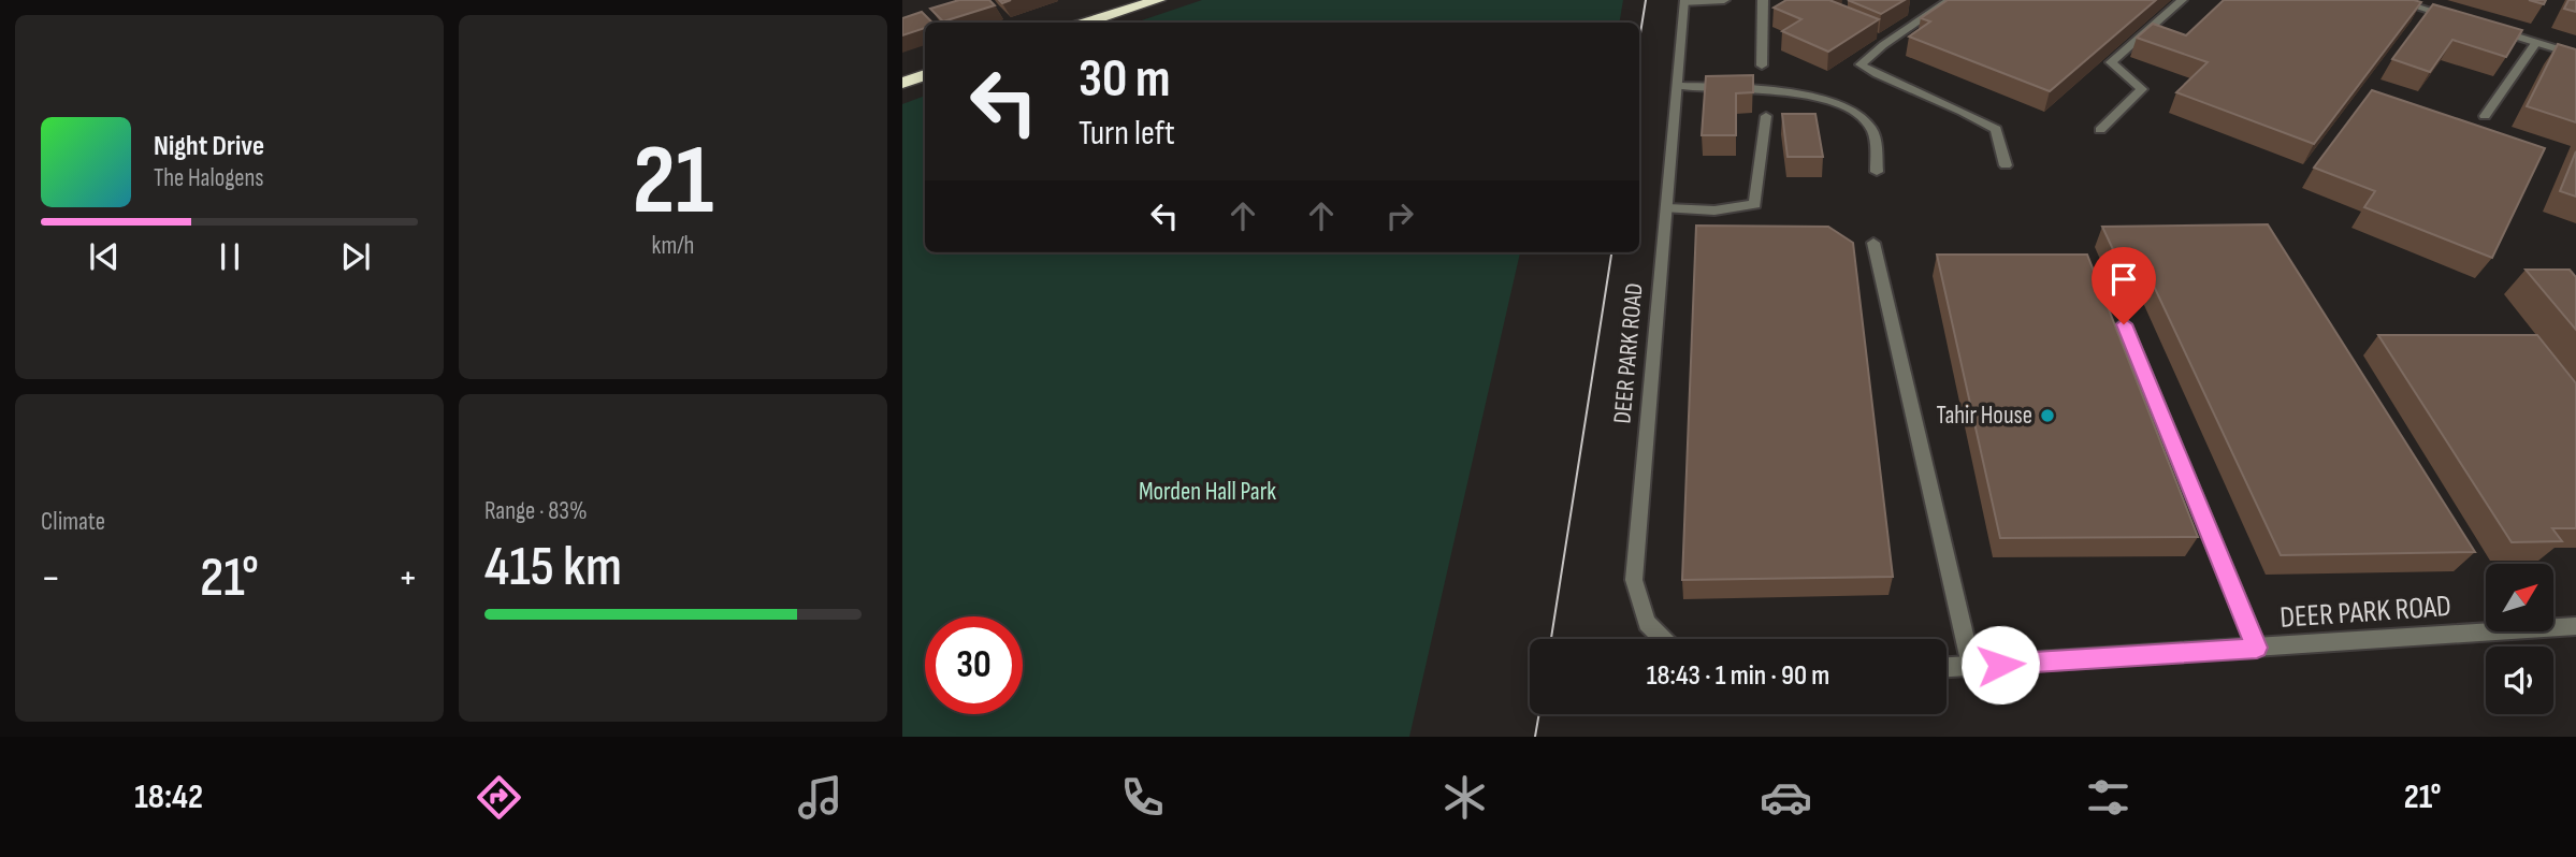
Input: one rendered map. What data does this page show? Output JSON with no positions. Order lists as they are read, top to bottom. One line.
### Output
{"streets":{"street":["DEER PARK ROAD"]},"parks":["Morden Hall Park"],"places":["Tahir House"],"north":"top right","page":{"tile":[["21","km/h"],"Climate",["Range · 83%","415 km"]],"turn":["30 m","Turn left"],"song":["Night Drive","The Halogens"],"heat":["−","21°","+"],"limit":"30","trip":"18:43 · 1 min · 90 m","tabs":["18:42","21°"]}}
